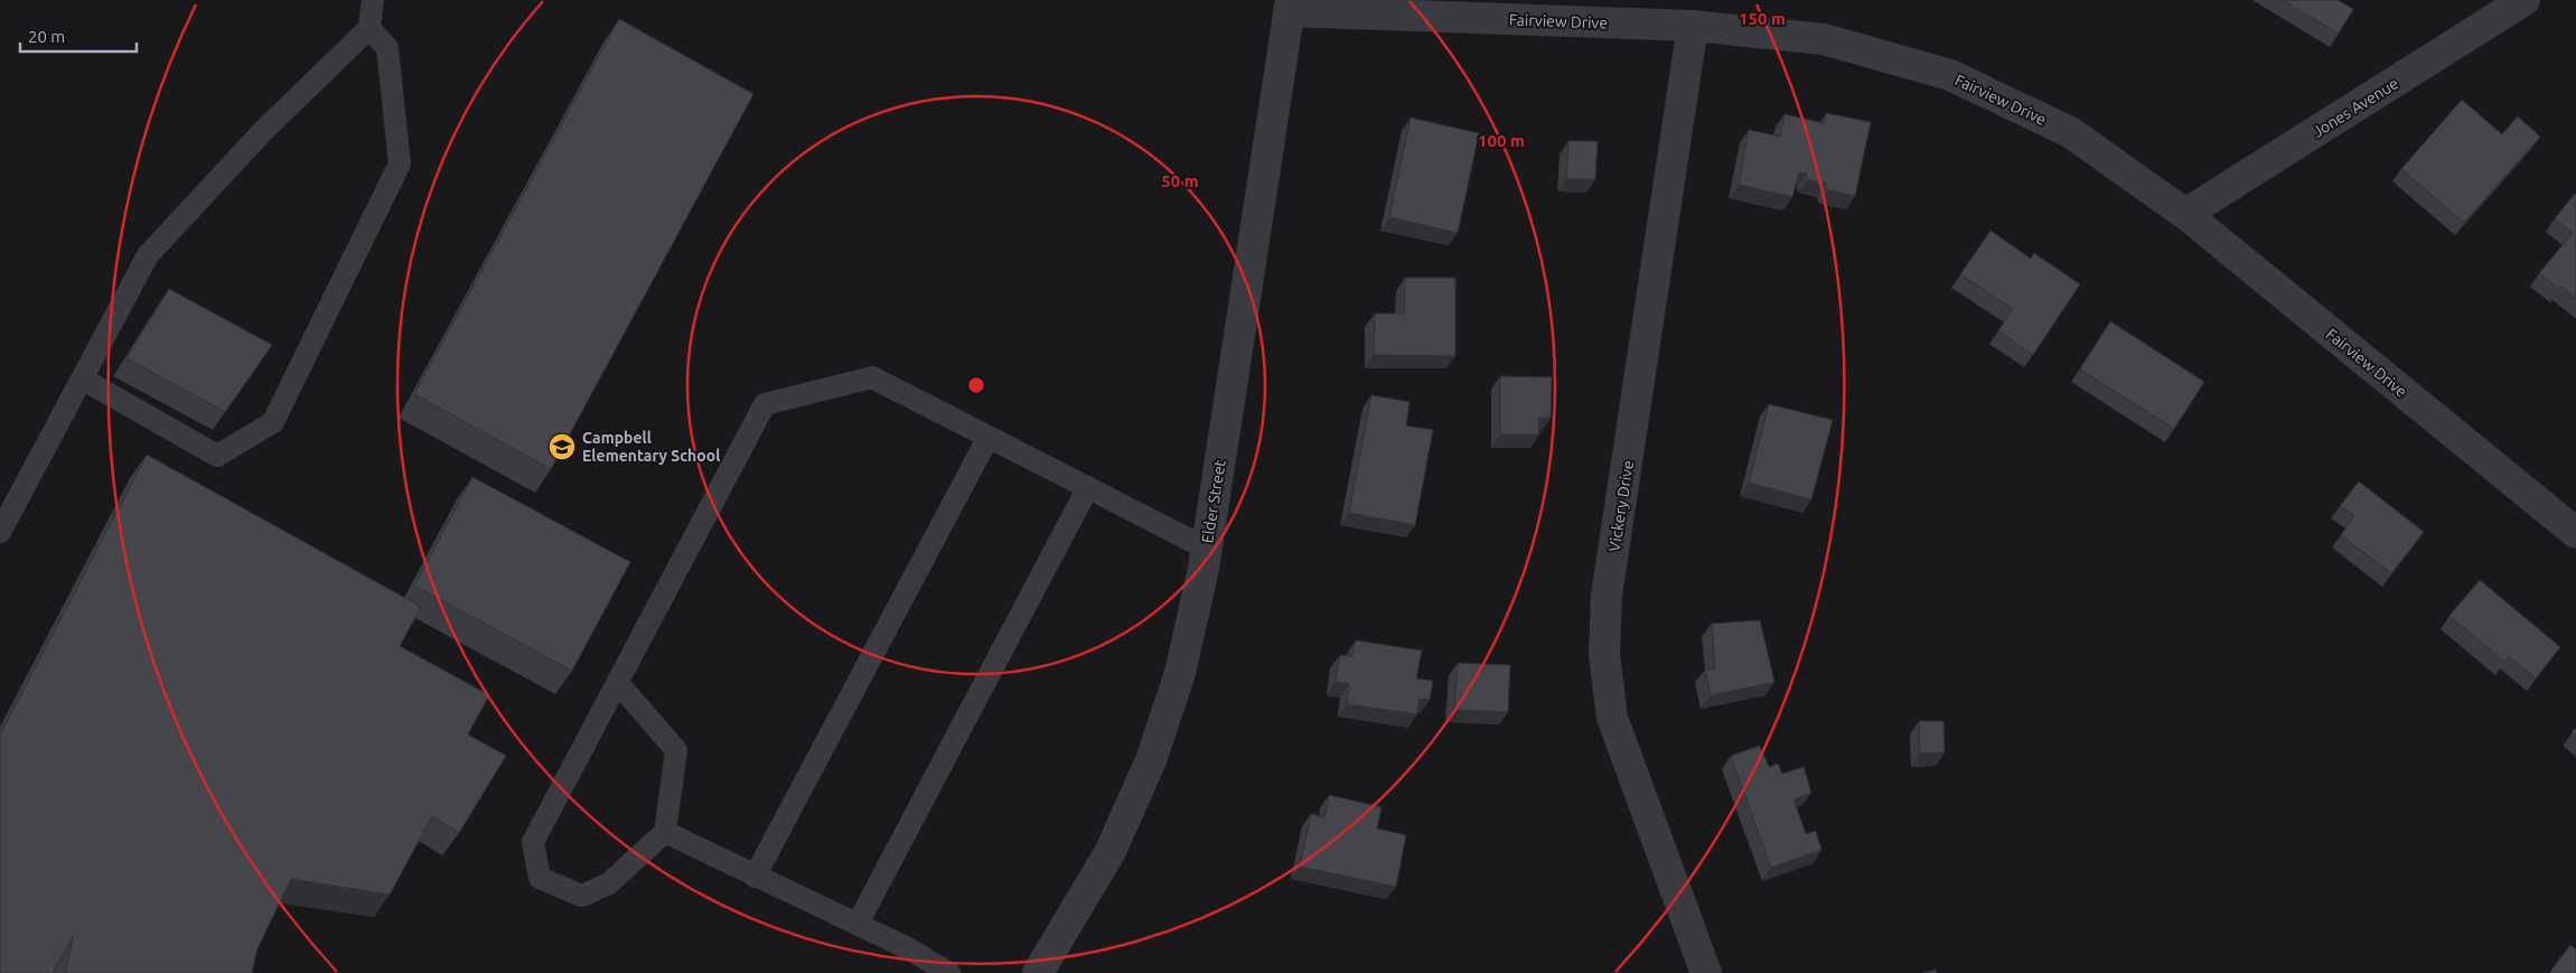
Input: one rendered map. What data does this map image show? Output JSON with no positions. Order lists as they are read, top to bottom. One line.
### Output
{"streets":{"street":["Fairview Drive","Jones Avenue","Elder Street","Vickery Drive"]},"crossings":[["Fairview Drive","Jones Avenue"],["Fairview Drive","Elder Street"],["Fairview Drive","Vickery Drive"]],"places":{"school or university":["Campbell Elementary School"]},"scale_bar":"20 m","rings":["150 m","100 m","50 m"]}
